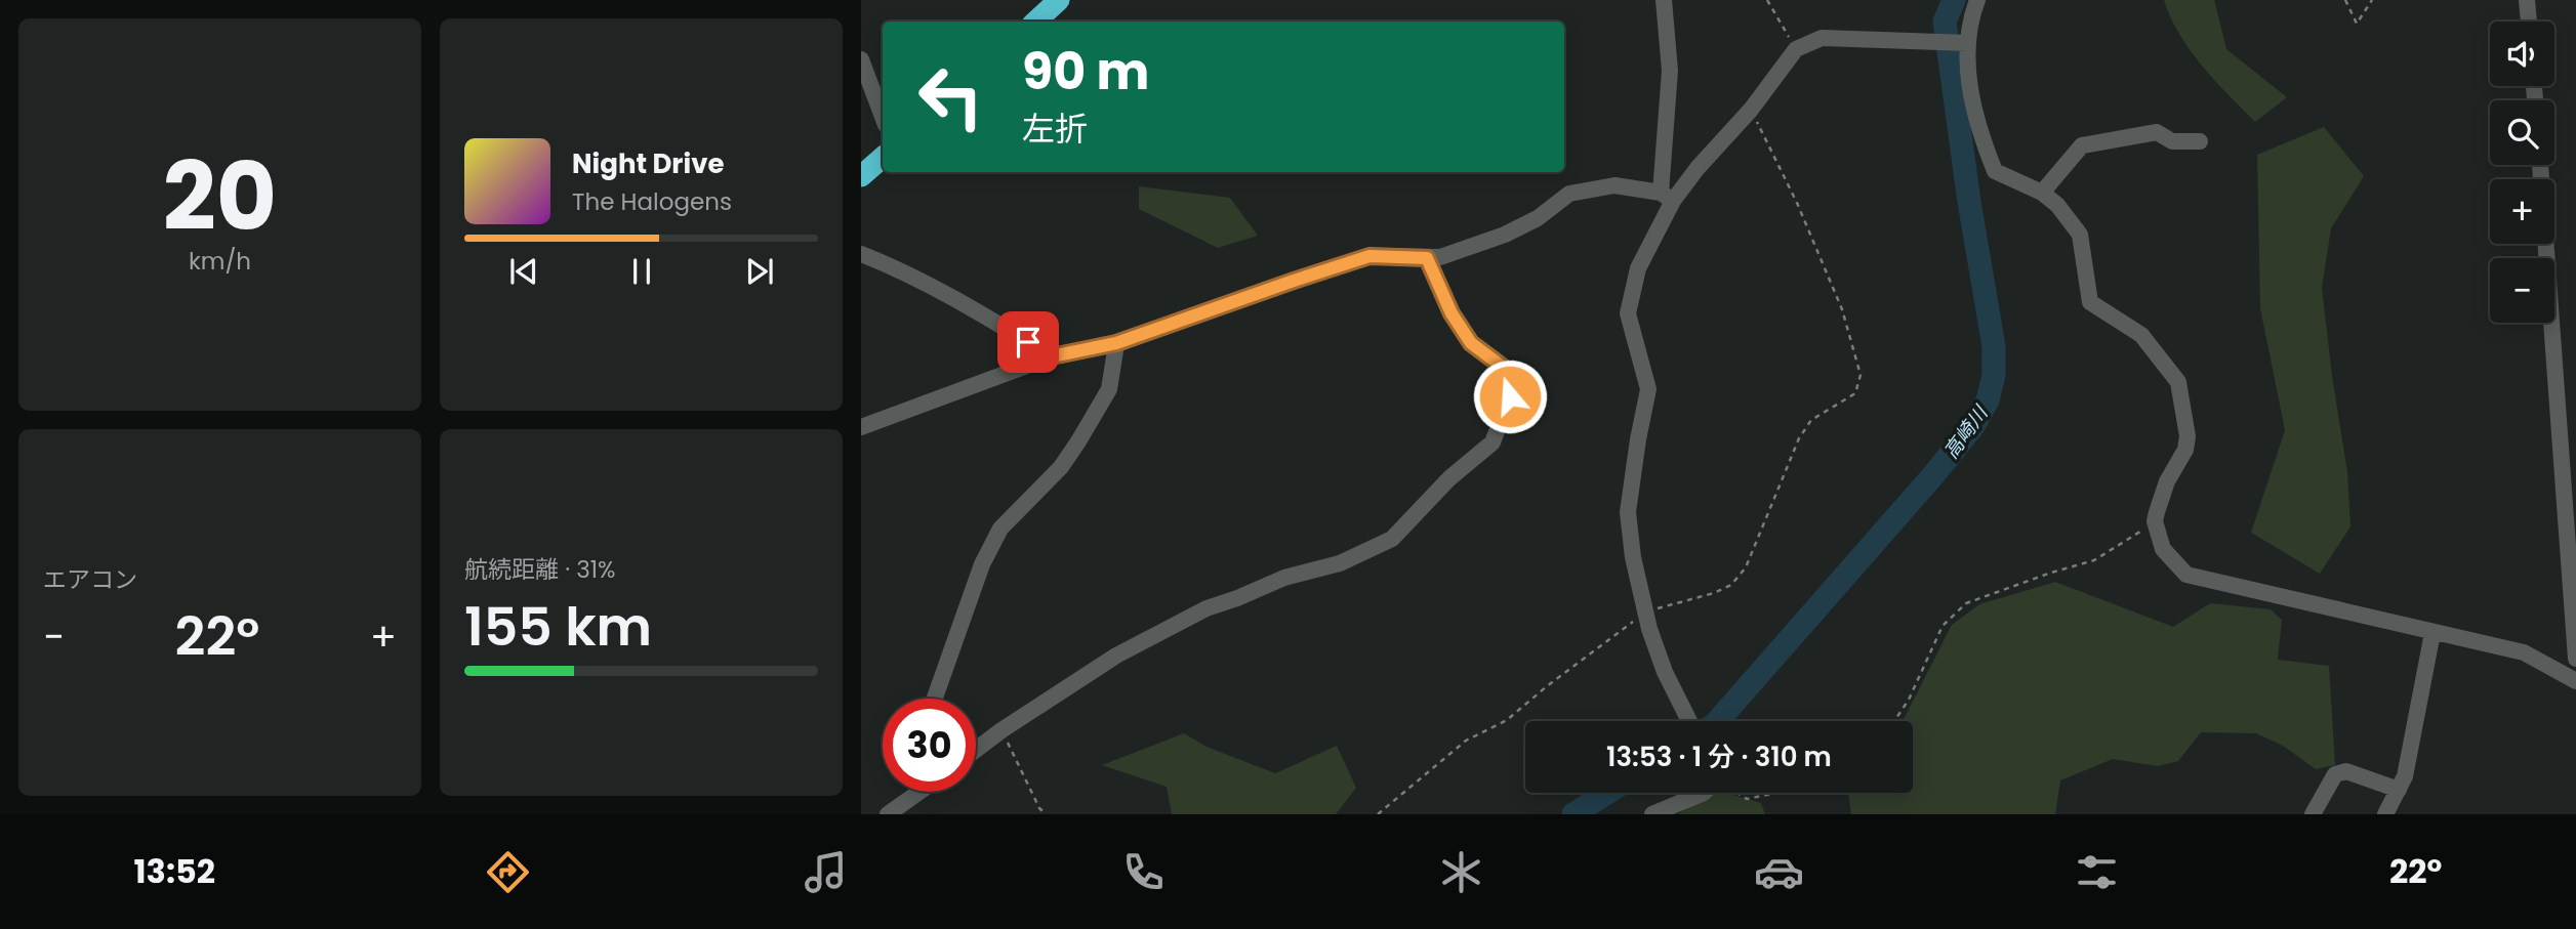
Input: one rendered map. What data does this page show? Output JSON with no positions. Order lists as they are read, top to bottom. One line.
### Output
{"water":["高崎川"],"page":{"tile":[["20","km/h"],"エアコン",["航続距離 · 31%","155 km"]],"map_buttons":["+","−"],"turn":["90 m","左折"],"song":["Night Drive","The Halogens"],"heat":["−","22°","+"],"limit":"30","trip":"13:53 · 1 分 · 310 m","tabs":["13:52","22°"]}}
